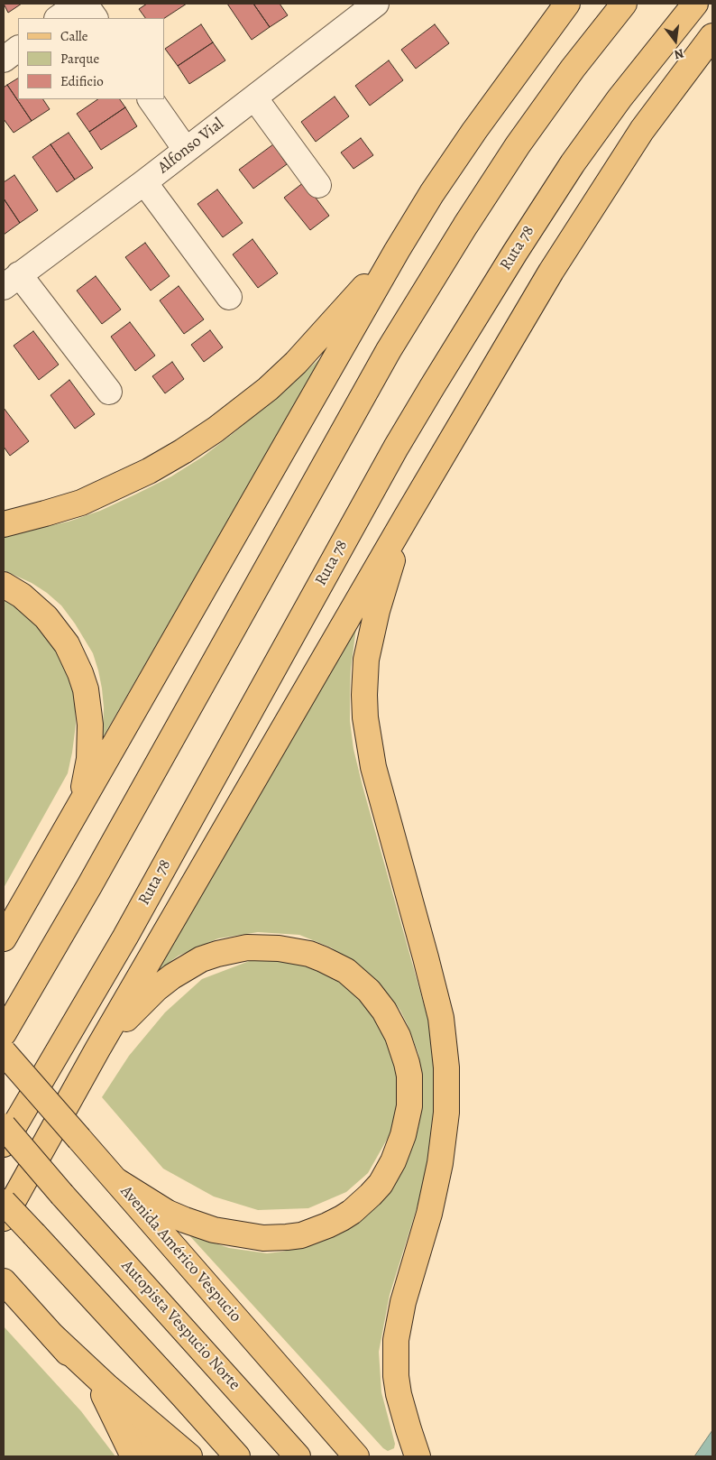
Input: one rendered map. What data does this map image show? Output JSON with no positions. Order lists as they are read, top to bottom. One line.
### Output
{"streets":{"main road":["Ruta 78","Avenida Américo Vespucio","Autopista Vespucio Norte"],"street":["Alfonso Vial"]},"legend":["Calle","Parque","Edificio"],"north":"bottom"}
